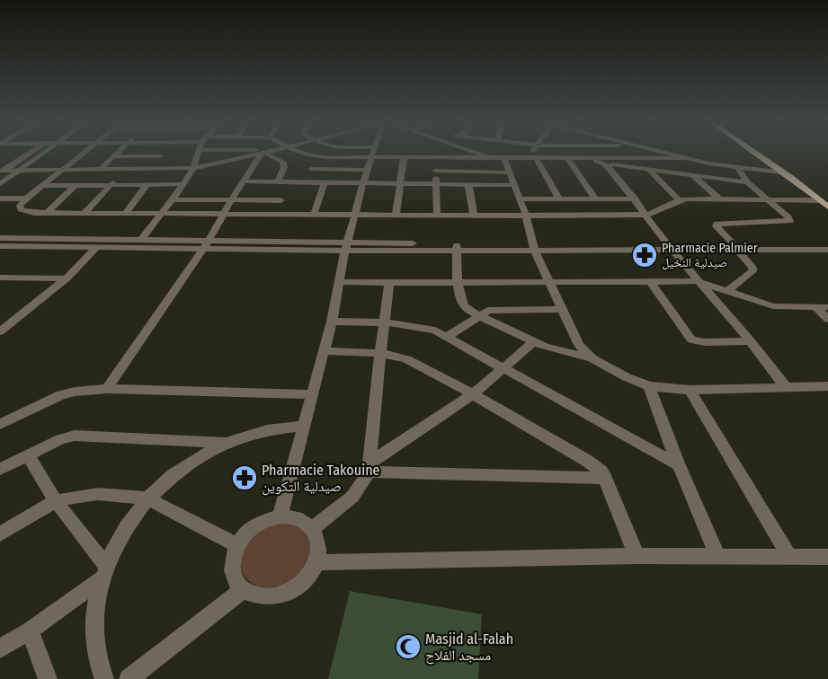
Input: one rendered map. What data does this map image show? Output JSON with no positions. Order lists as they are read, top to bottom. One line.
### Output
{"places":{"pharmacy":["Pharmacie Palmier صيدلية النخيل","Pharmacie Takouine صيدلية التكوين"],"mosque":["Masjid al-Falah مسجد الفلاح"]}}
